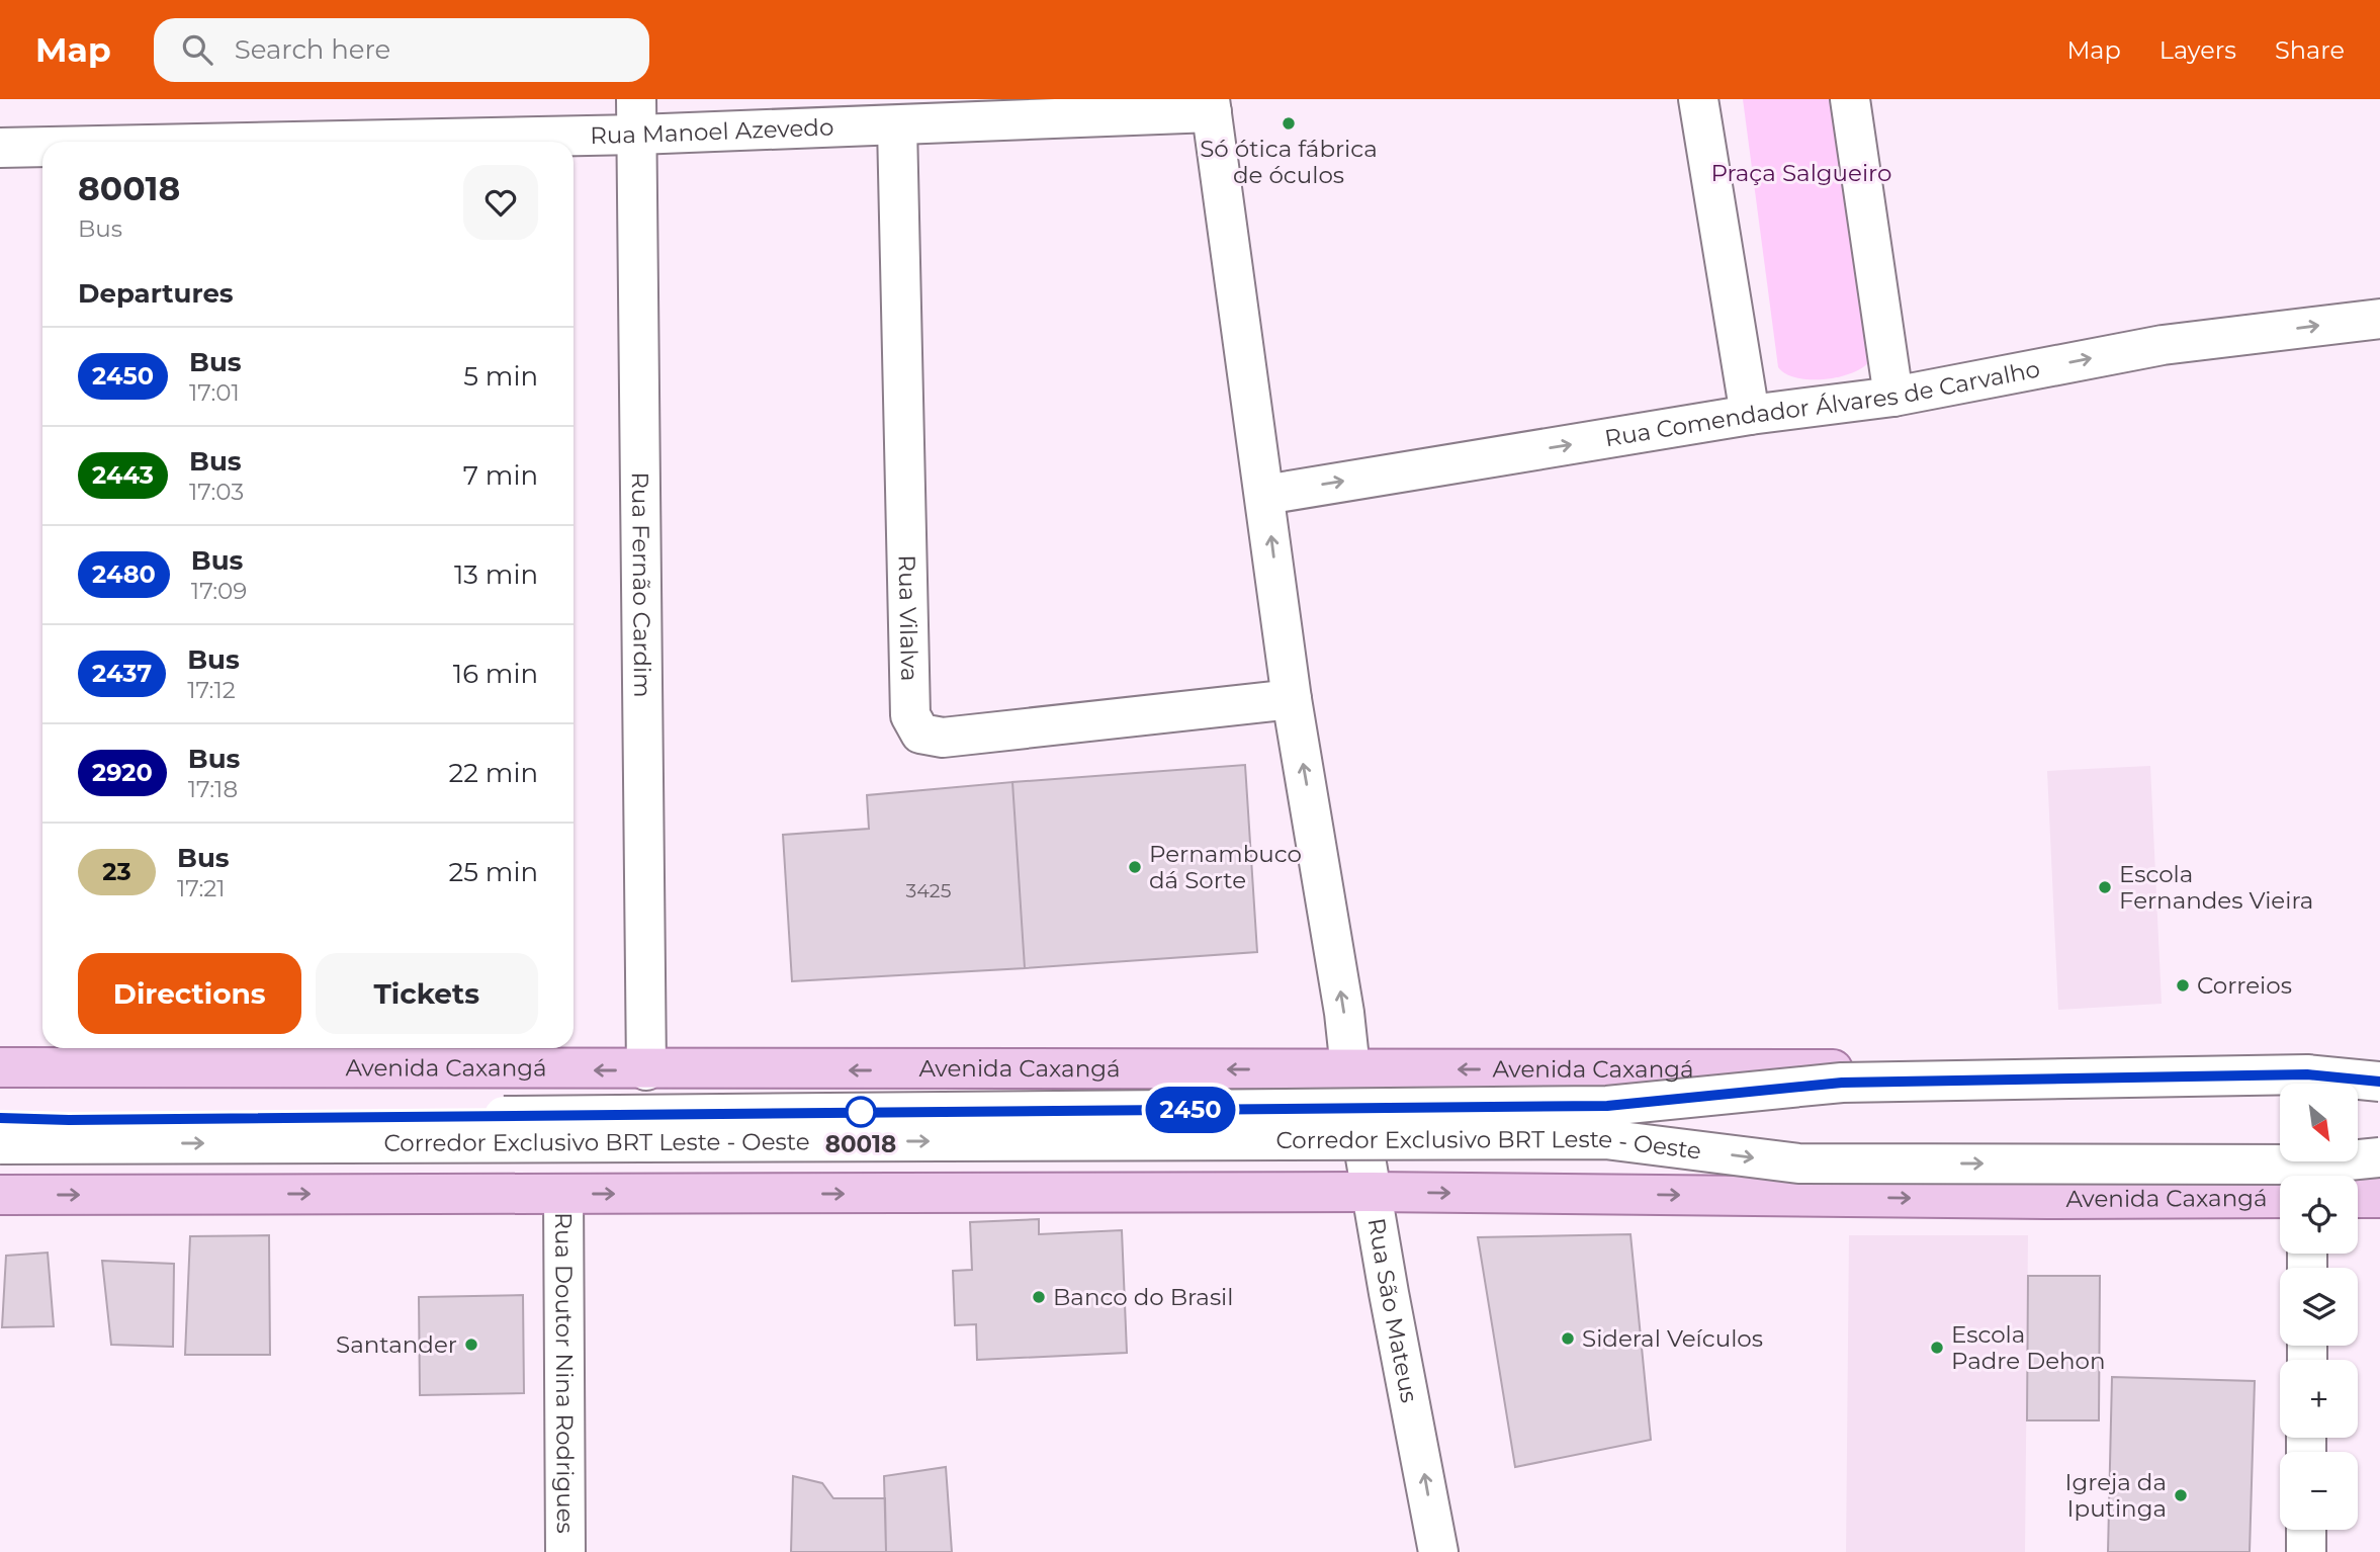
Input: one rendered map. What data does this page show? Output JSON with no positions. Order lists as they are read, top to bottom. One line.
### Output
{"streets":{"main road":["Avenida Caxangá"],"street":["Rua Manoel Azevedo","Rua Comendador Álvares de Carvalho","Rua Fernão Cardim","Rua Vilalva","Corredor Exclusivo BRT Leste - Oeste","Rua São Mateus","Rua Doutor Nina Rodrigues"]},"crossings":[["Rua Manoel Azevedo","Rua Fernão Cardim"],["Rua Manoel Azevedo","Rua Vilalva"],["Rua Manoel Azevedo","Rua São Mateus"],["Rua Comendador Álvares de Carvalho","Rua São Mateus"],["Rua Fernão Cardim","Avenida Caxangá"],["Rua Vilalva","Rua São Mateus"],["Avenida Caxangá","Rua São Mateus"],["Avenida Caxangá","Rua Doutor Nina Rodrigues"]],"one_way":["Rua Comendador Álvares de Carvalho","Rua São Mateus"],"parks":["Praça Salgueiro"],"places":["Só ótica fábrica de óculos","Pernambuco dá Sorte","Escola Fernandes Vieira","Correios","80018","Banco do Brasil","Sideral Veículos","Santander","Escola Padre Dehon","Igreja da Iputinga"],"lines":["bus line 2450"],"house_numbers":["3425"],"north":"bottom right","page":{"header":"Map","search":"Search here","nav":["Map","Layers","Share"],"on_map":"2450","heading":[["80018","Bus"],"Departures"],"list":[{"mark":"2450","name":"Bus","note":"17:01","value":"5 min"},{"mark":"2443","name":"Bus","note":"17:03","value":"7 min"},{"mark":"2480","name":"Bus","note":"17:09","value":"13 min"},{"mark":"2437","name":"Bus","note":"17:12","value":"16 min"},{"mark":"2920","name":"Bus","note":"17:18","value":"22 min"},{"mark":"23","name":"Bus","note":"17:21","value":"25 min"}],"buttons":["Directions","Tickets"],"map_buttons":["+","−"]}}
